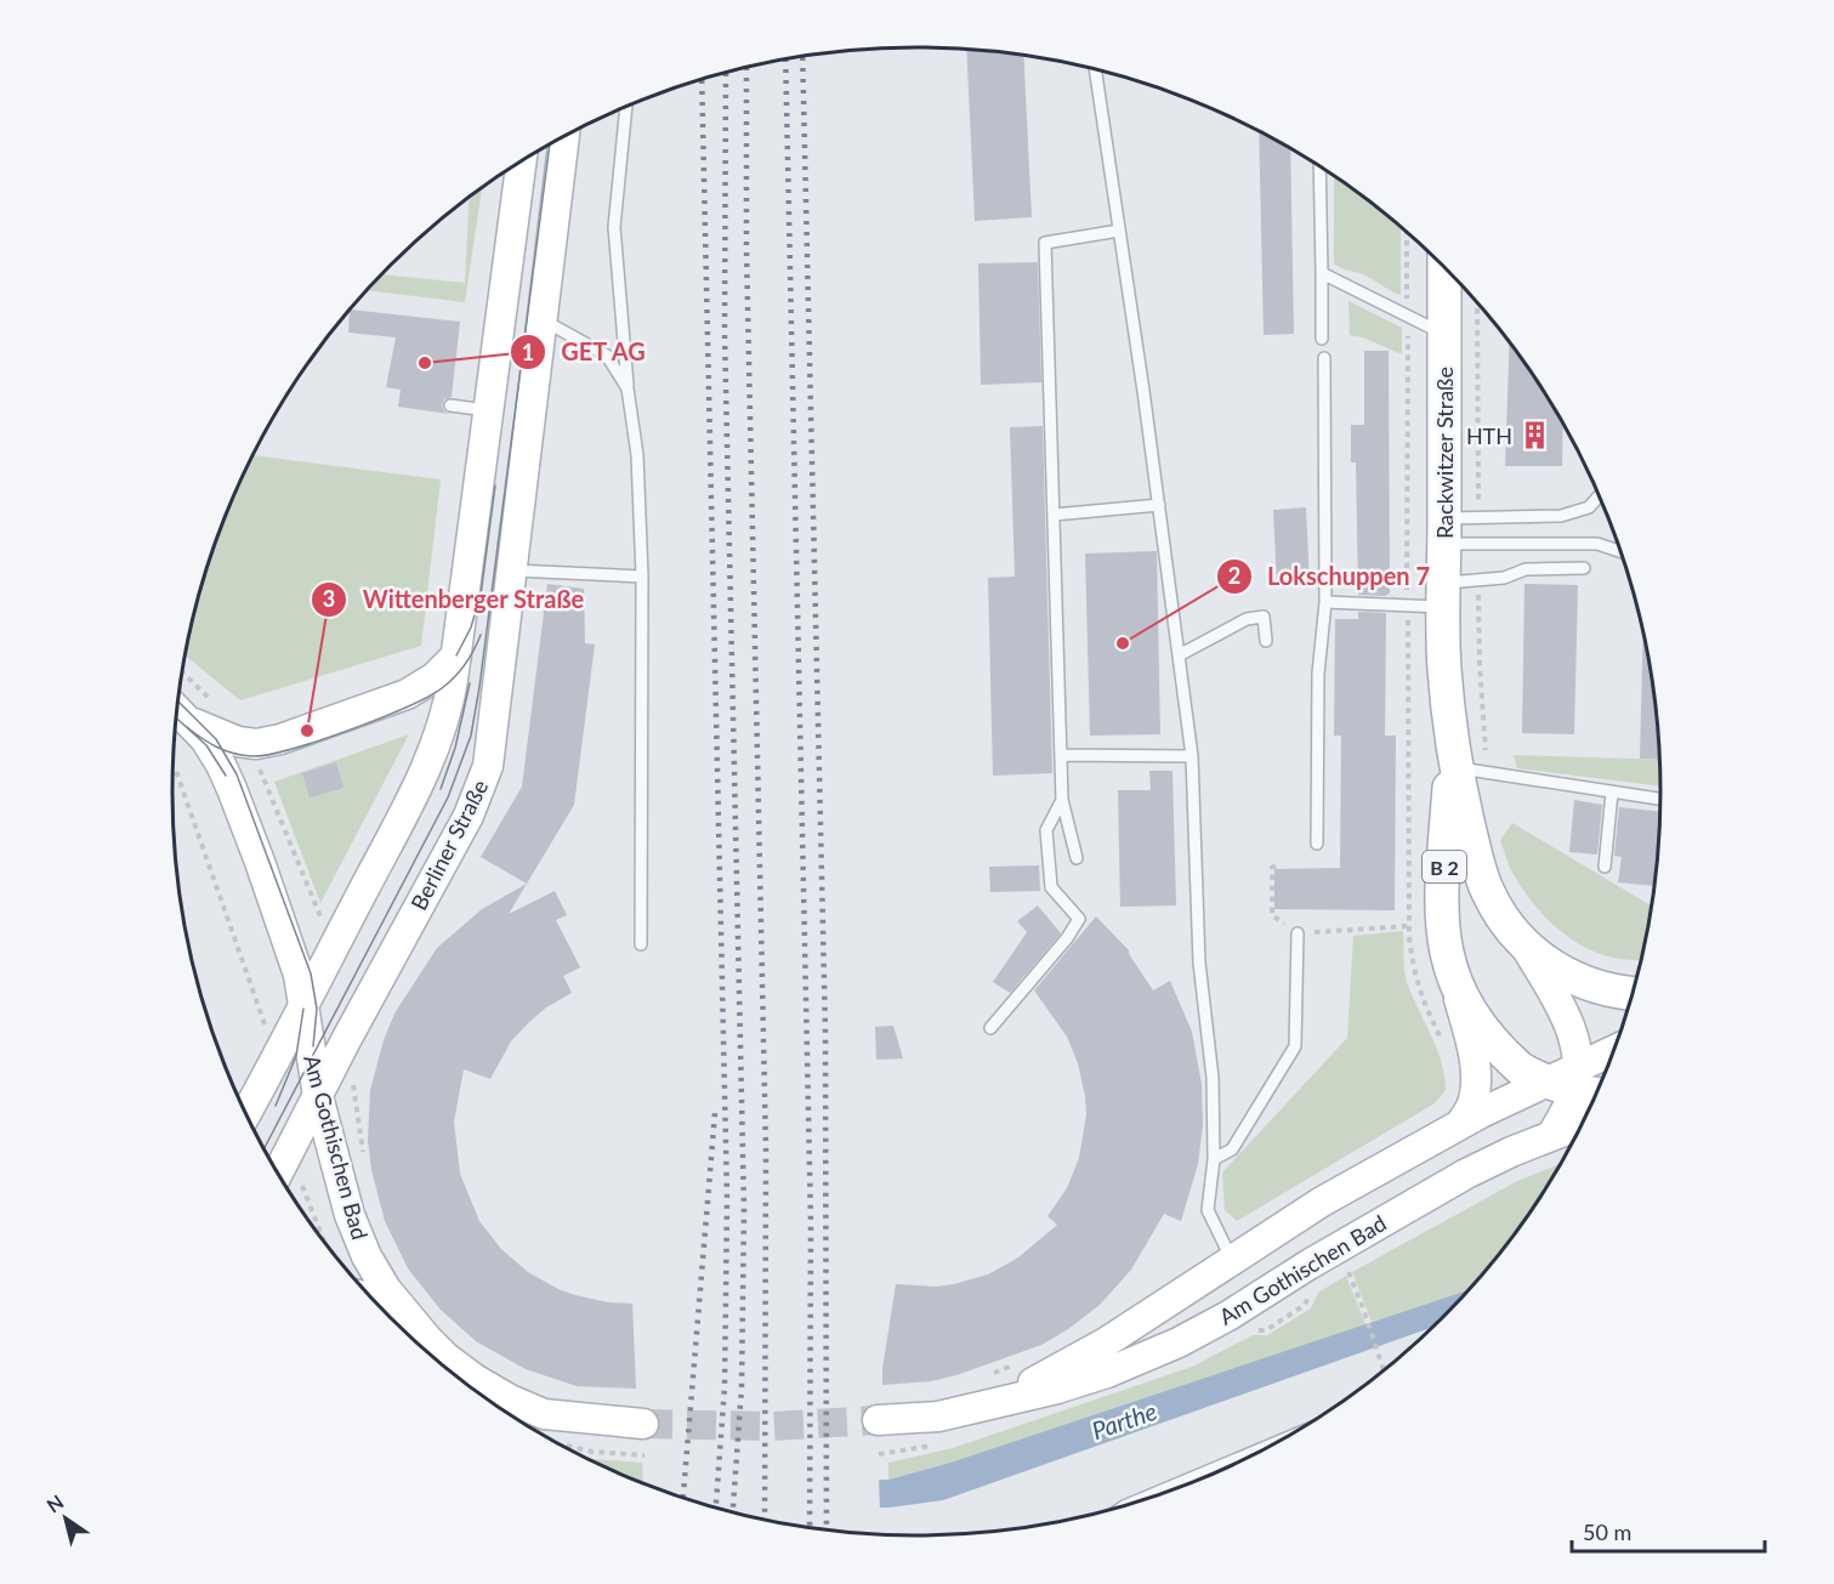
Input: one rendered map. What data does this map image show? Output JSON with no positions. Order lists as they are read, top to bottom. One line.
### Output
{"streets":{"main road":["Rackwitzer Straße","Berliner Straße","B 2","Am Gothischen Bad"]},"crossings":[["Rackwitzer Straße","Am Gothischen Bad"],["Berliner Straße","Am Gothischen Bad"]],"water":["Parthe"],"places":{"other":["GET AG","Lokschuppen 7","Wittenberger Straße"],"building":["HTH"]},"scale_bar":"50 m","north":"top left"}
